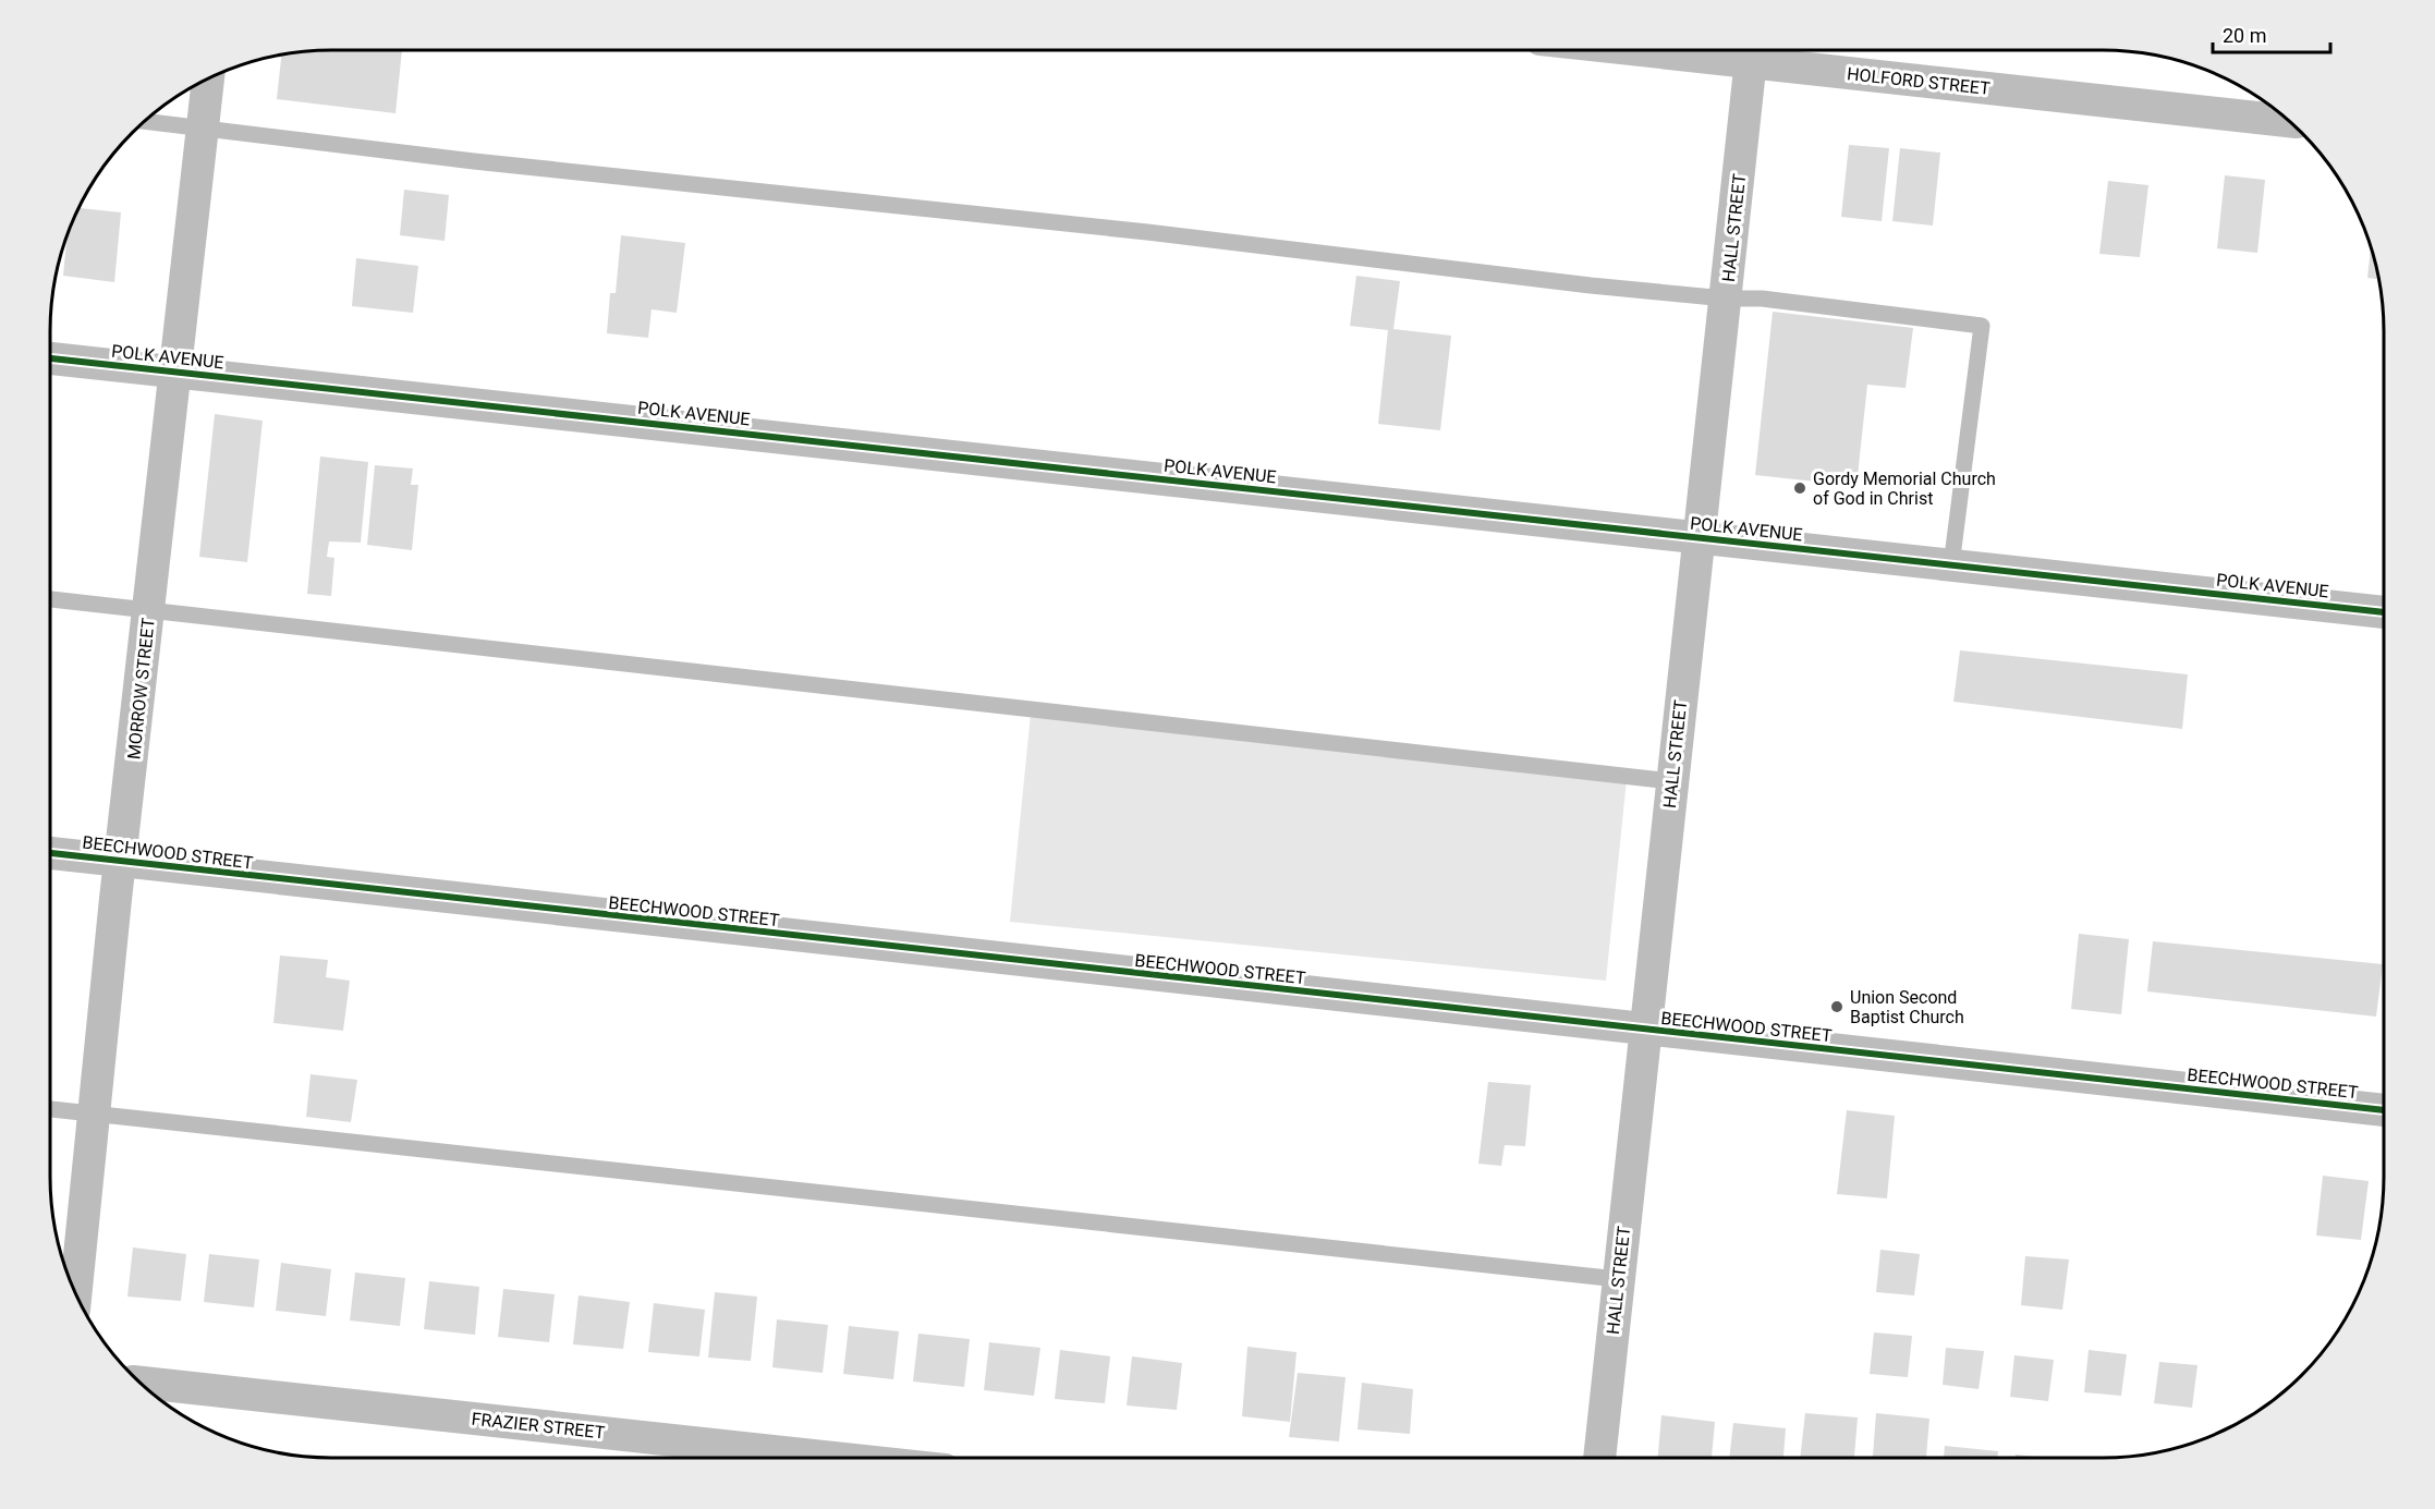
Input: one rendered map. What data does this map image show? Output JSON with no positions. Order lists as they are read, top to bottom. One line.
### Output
{"streets":{"street":["HOLFORD STREET","HALL STREET","POLK AVENUE","MORROW STREET","BEECHWOOD STREET","FRAZIER STREET"]},"crossings":[["HOLFORD STREET","HALL STREET"],["HALL STREET","POLK AVENUE"],["HALL STREET","BEECHWOOD STREET"],["POLK AVENUE","MORROW STREET"],["MORROW STREET","BEECHWOOD STREET"]],"places":["Gordy Memorial Church of God in Christ","Union Second Baptist Church"],"scale_bar":"20 m"}
